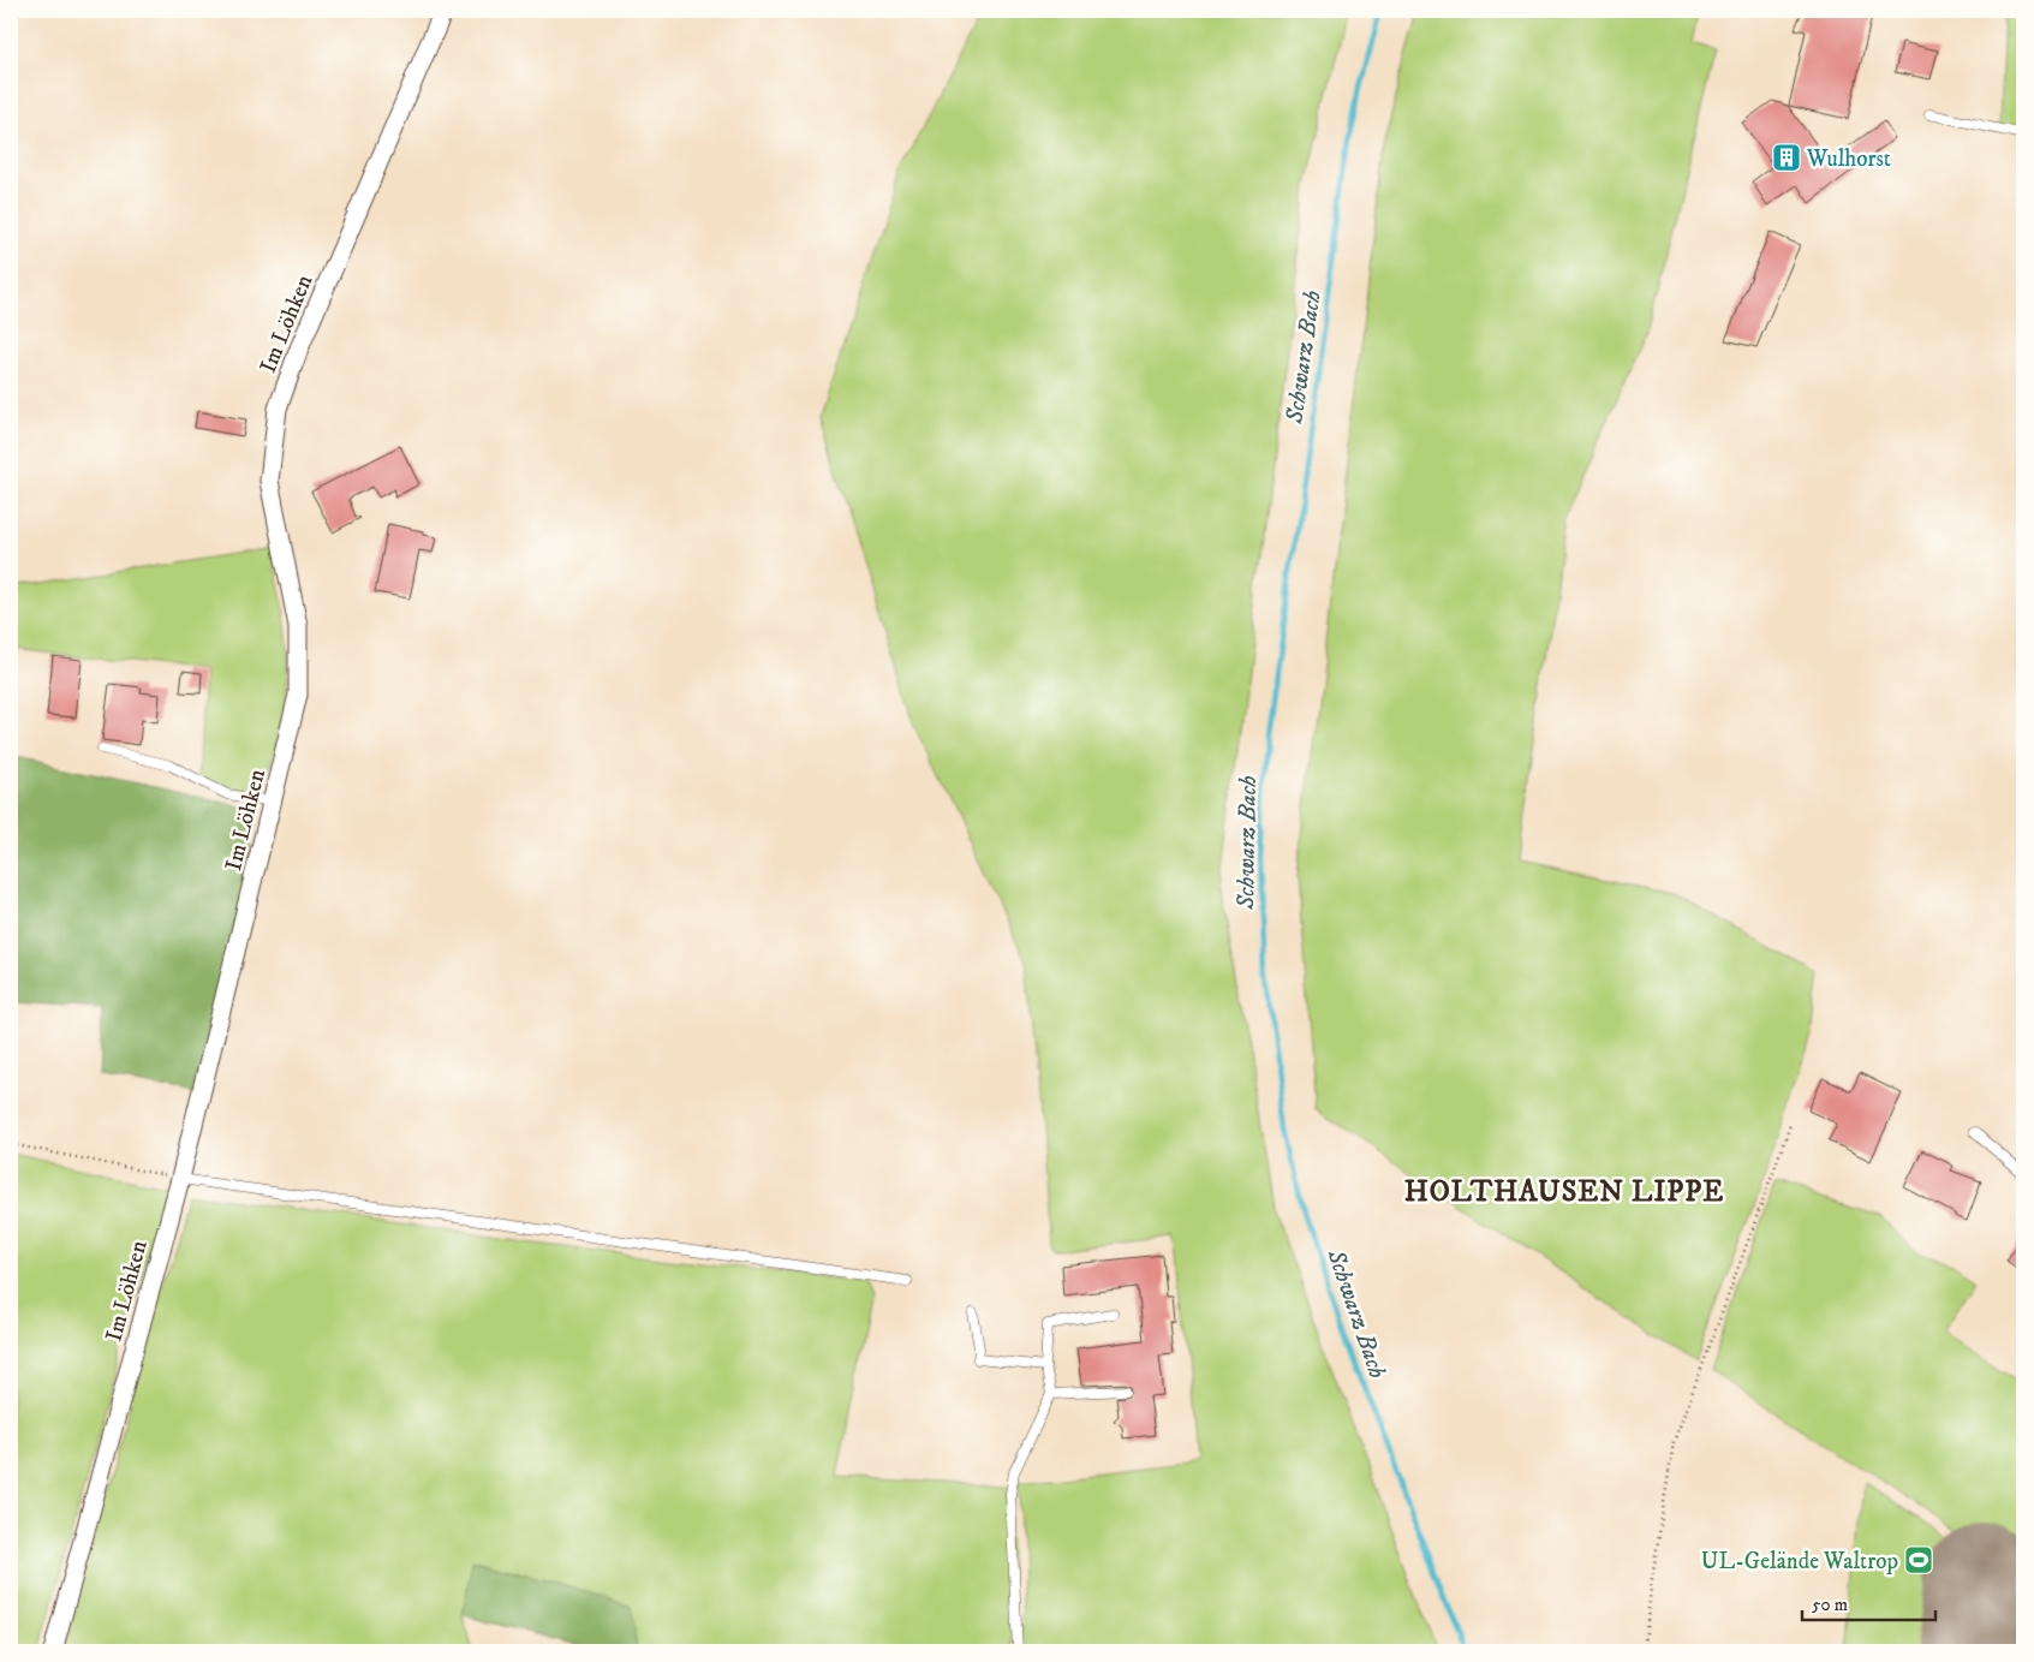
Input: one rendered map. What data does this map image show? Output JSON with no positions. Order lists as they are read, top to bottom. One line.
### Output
{"streets":{"street":["Im Löhken"]},"districts":["HOLTHAUSEN LIPPE"],"water":["Schwarz Bach"],"places":{"building":["Wulhorst"],"sports":["UL-Gelände Waltrop"]},"scale_bar":"50 m"}
